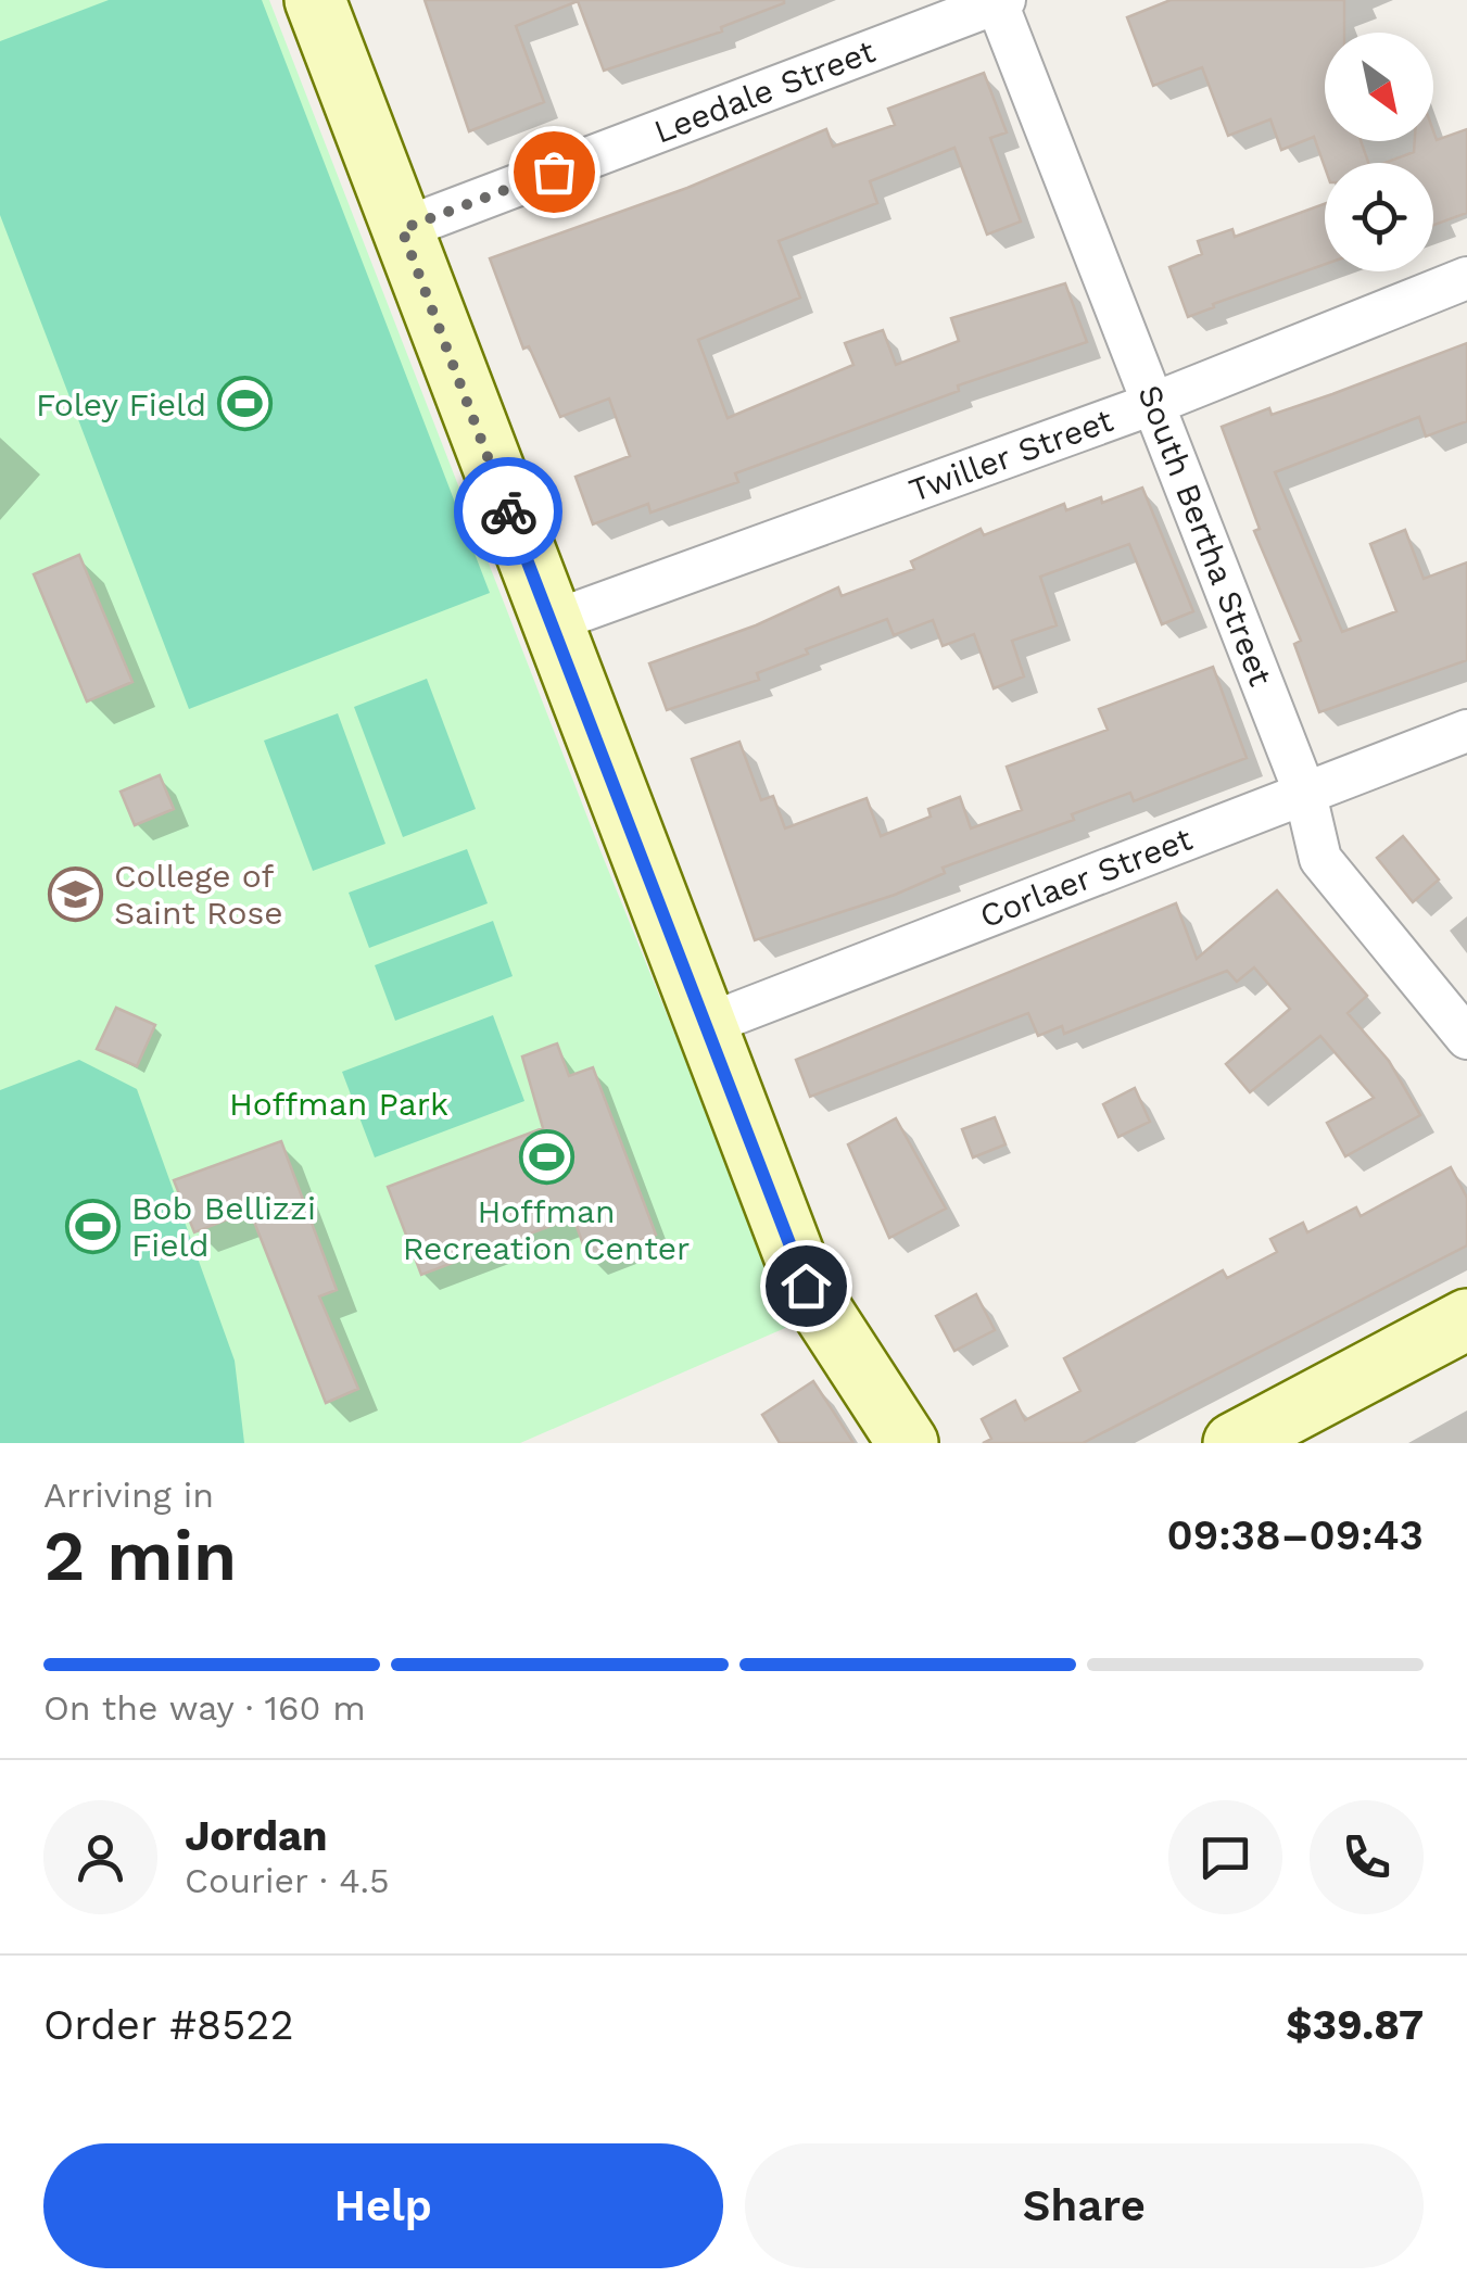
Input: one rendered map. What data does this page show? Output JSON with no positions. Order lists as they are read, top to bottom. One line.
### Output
{"streets":{"street":["Leedale Street","Twiller Street","South Bertha Street","Corlaer Street"]},"crossings":[["Leedale Street","South Bertha Street"],["Twiller Street","South Bertha Street"],["South Bertha Street","Corlaer Street"]],"parks":["Hoffman Park"],"places":{"sports":["Foley Field","Hoffman Recreation Center","Bob Bellizzi Field"],"school or university":["College of Saint Rose"]},"north":"bottom right","page":{"heading":["2 min","Arriving in","09:38–09:43"],"panel":["Jordan","Courier · 4.5","Order #8522","$39.87"],"bar":"On the way · 160 m","buttons":["Help","Share"]}}
